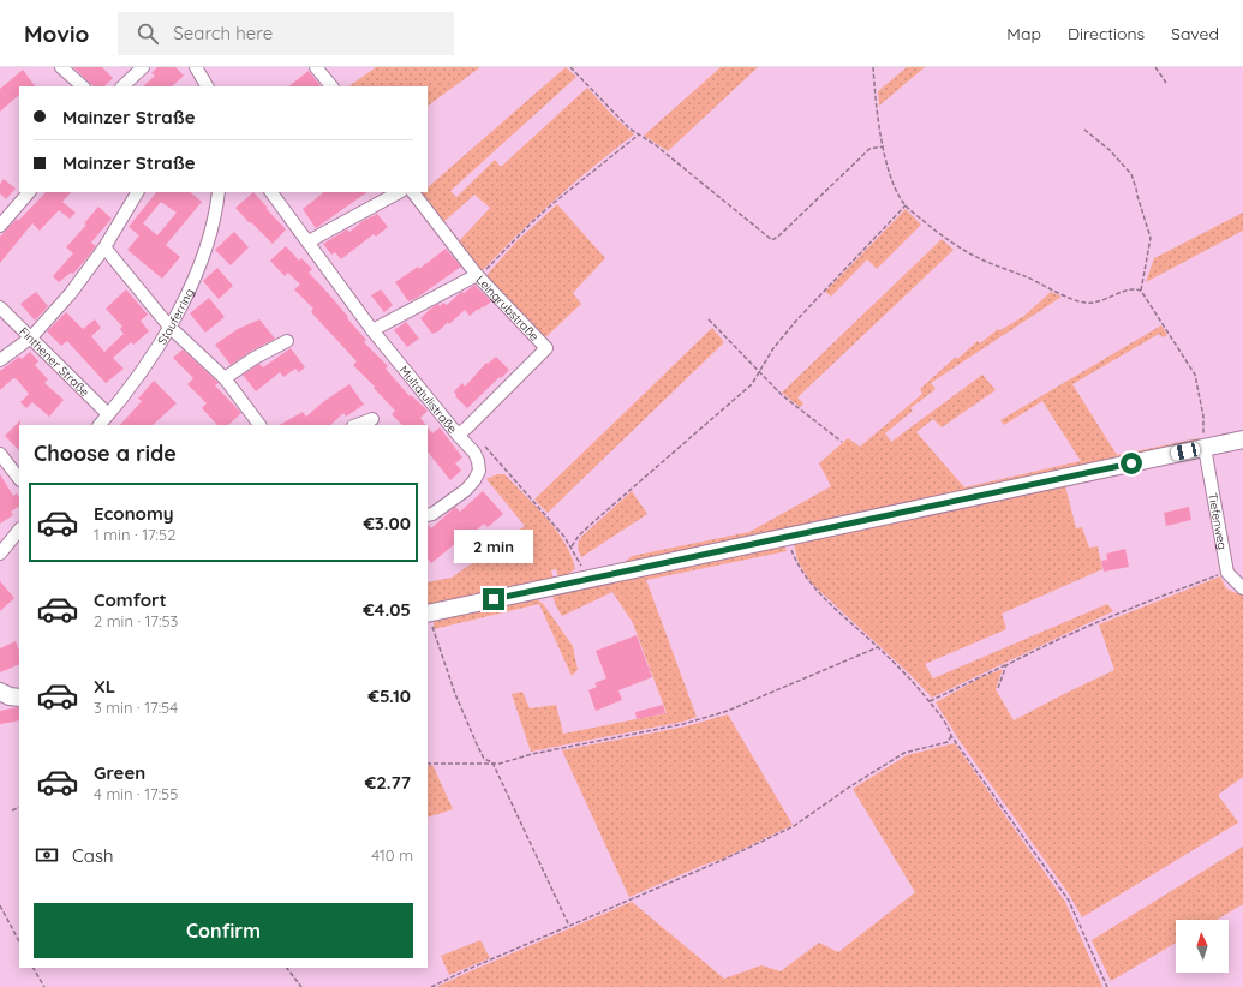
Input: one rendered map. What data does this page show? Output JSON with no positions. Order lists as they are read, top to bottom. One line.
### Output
{"streets":{"street":["Leingrubstraße","Stauferring","Finthener Straße","Multatulistraße","Tiefenweg"]},"crossings":[["Leingrubstraße","Multatulistraße"],["Stauferring","Finthener Straße"]],"north":"top","page":{"header":"Movio","search":"Search here","nav":["Map","Directions","Saved"],"banner":["Mainzer Straße","Mainzer Straße"],"heading":"Choose a ride","list":[{"name":"Economy","note":"1 min · 17:52","value":"€3.00"},{"name":"Comfort","note":"2 min · 17:53","value":"€4.05"},{"name":"XL","note":"3 min · 17:54","value":"€5.10"},{"name":"Green","note":"4 min · 17:55","value":"€2.77"}],"bubble":"2 min","pay":["Cash","410 m"],"buttons":"Confirm"}}
